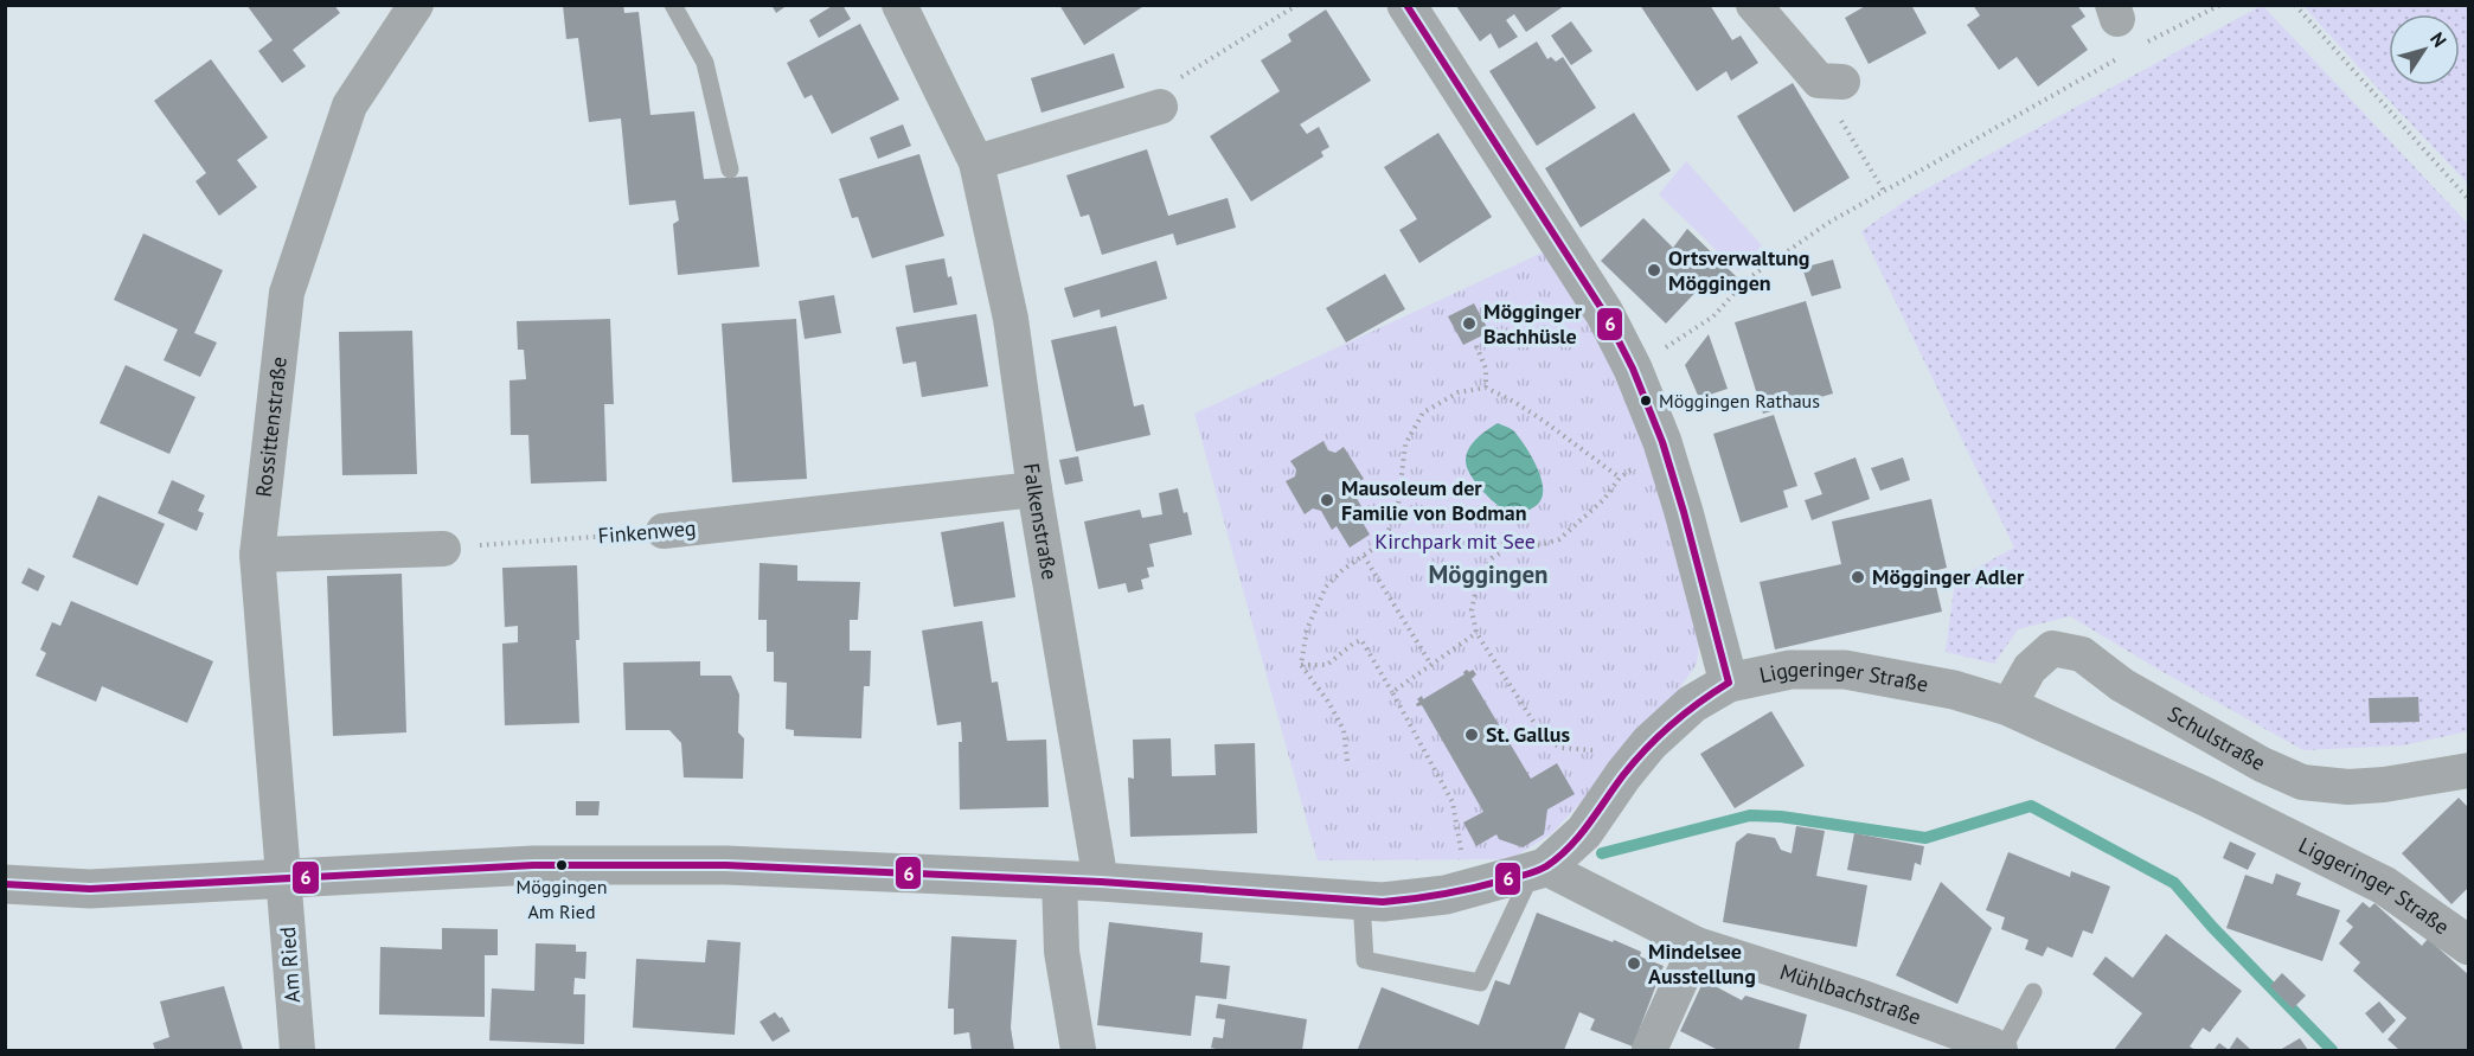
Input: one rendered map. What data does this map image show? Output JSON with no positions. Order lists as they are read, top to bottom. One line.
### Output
{"streets":{"street":["Rossittenstraße","Falkenstraße","Finkenweg","Liggeringer Straße","Schulstraße","Am Ried","Mühlbachstraße"]},"crossings":[["Rossittenstraße","Liggeringer Straße"],["Rossittenstraße","Am Ried"],["Falkenstraße","Finkenweg"],["Falkenstraße","Liggeringer Straße"],["Liggeringer Straße","Schulstraße"],["Liggeringer Straße","Am Ried"],["Liggeringer Straße","Mühlbachstraße"]],"districts":["Möggingen"],"parks":["Kirchpark mit See"],"places":["Ortsverwaltung Möggingen","Mögginger Bachhüsle","Möggingen Rathaus","Mausoleum der Familie von Bodman","Mögginger Adler","St. Gallus","Möggingen Am Ried","Mindelsee Ausstellung"],"lines":["transit line 6"],"north":"top right"}
